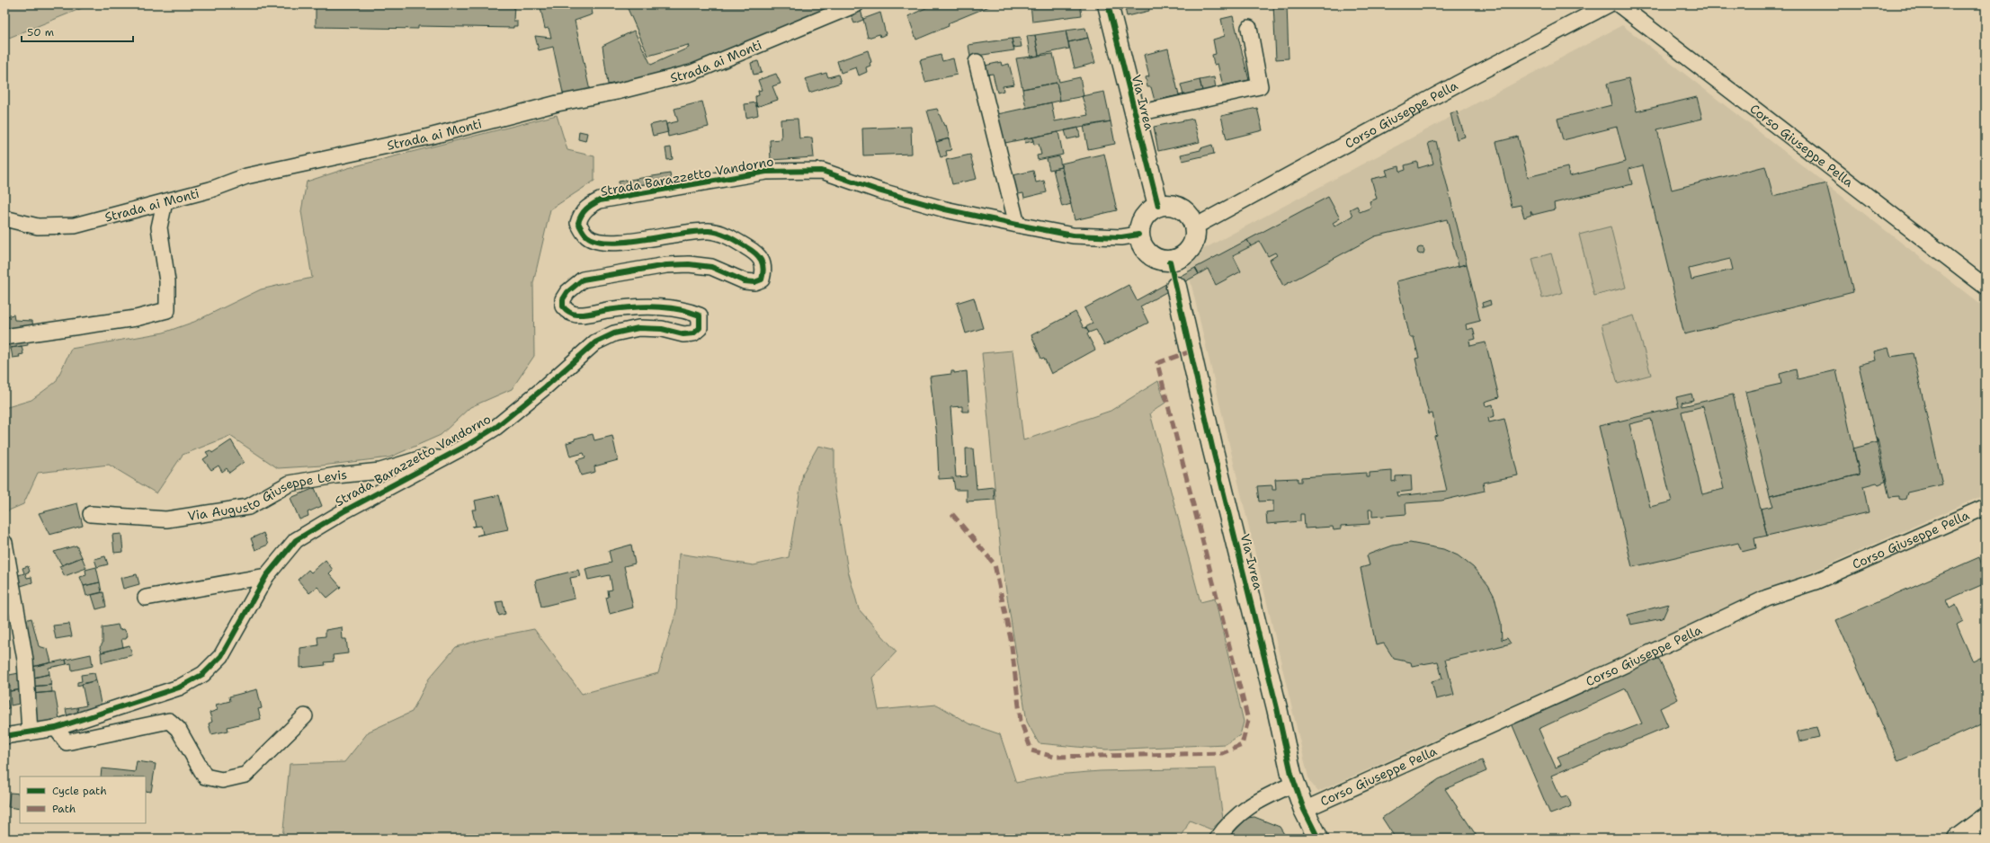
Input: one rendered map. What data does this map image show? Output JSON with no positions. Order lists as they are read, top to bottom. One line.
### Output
{"streets":{"main road":["Via Ivrea"],"street":["Strada ai Monti","Corso Giuseppe Pella","Strada Barazzetto Vandorno","Via Augusto Giuseppe Levis"]},"crossings":[["Via Ivrea","Corso Giuseppe Pella"],["Via Ivrea","Strada Barazzetto Vandorno"],["Corso Giuseppe Pella","Strada Barazzetto Vandorno"],["Strada Barazzetto Vandorno","Via Augusto Giuseppe Levis"]],"legend":["Cycle path","Path"],"scale_bar":"50 m"}
